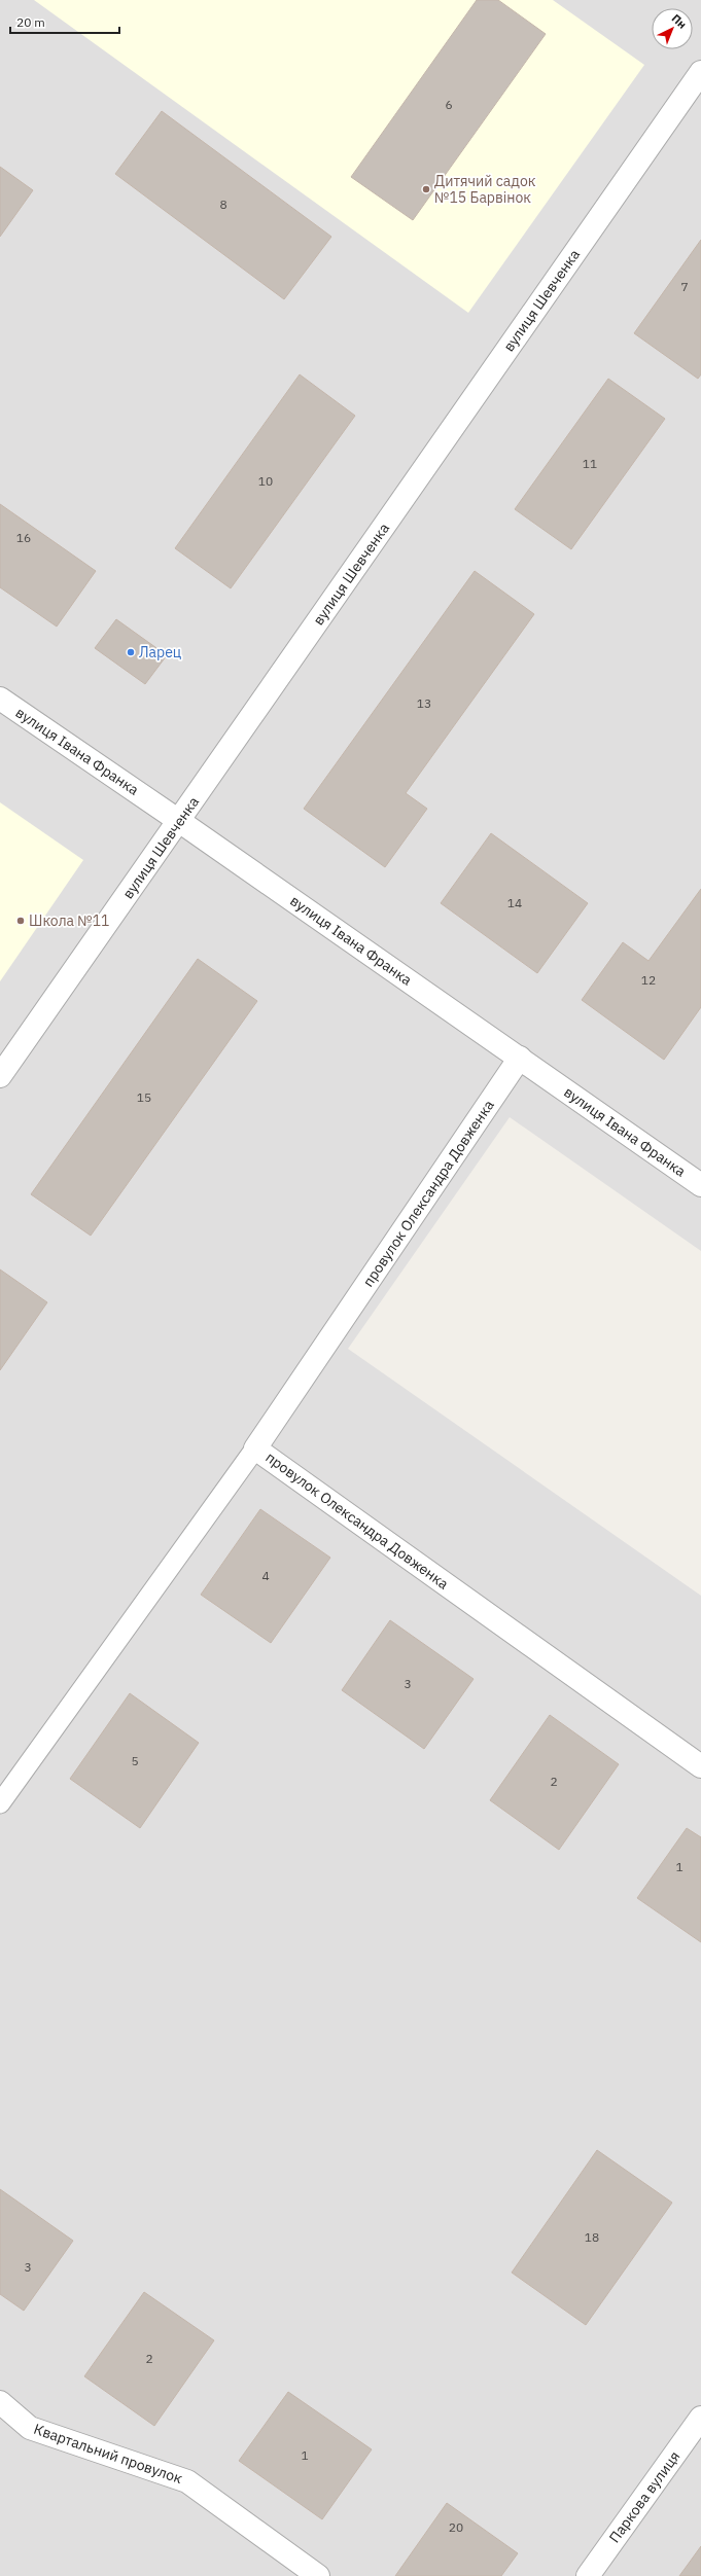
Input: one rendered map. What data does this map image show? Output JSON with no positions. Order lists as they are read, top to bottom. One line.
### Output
{"streets":{"street":["вулиця Шевченка","вулиця Івана Франка","провулок Олександра Довженка","Квартальний провулок","Паркова вулиця"]},"crossings":[["вулиця Шевченка","вулиця Івана Франка"],["вулиця Івана Франка","провулок Олександра Довженка"]],"places":["Дитячий садок №15 Барвінок","Ларец","Школа №11"],"house_numbers":["6","8","7","11","10","16","13","14","12","15","4","3","5","2","1","18","3","2","1","20"],"scale_bar":"20 m","north":"top right"}
